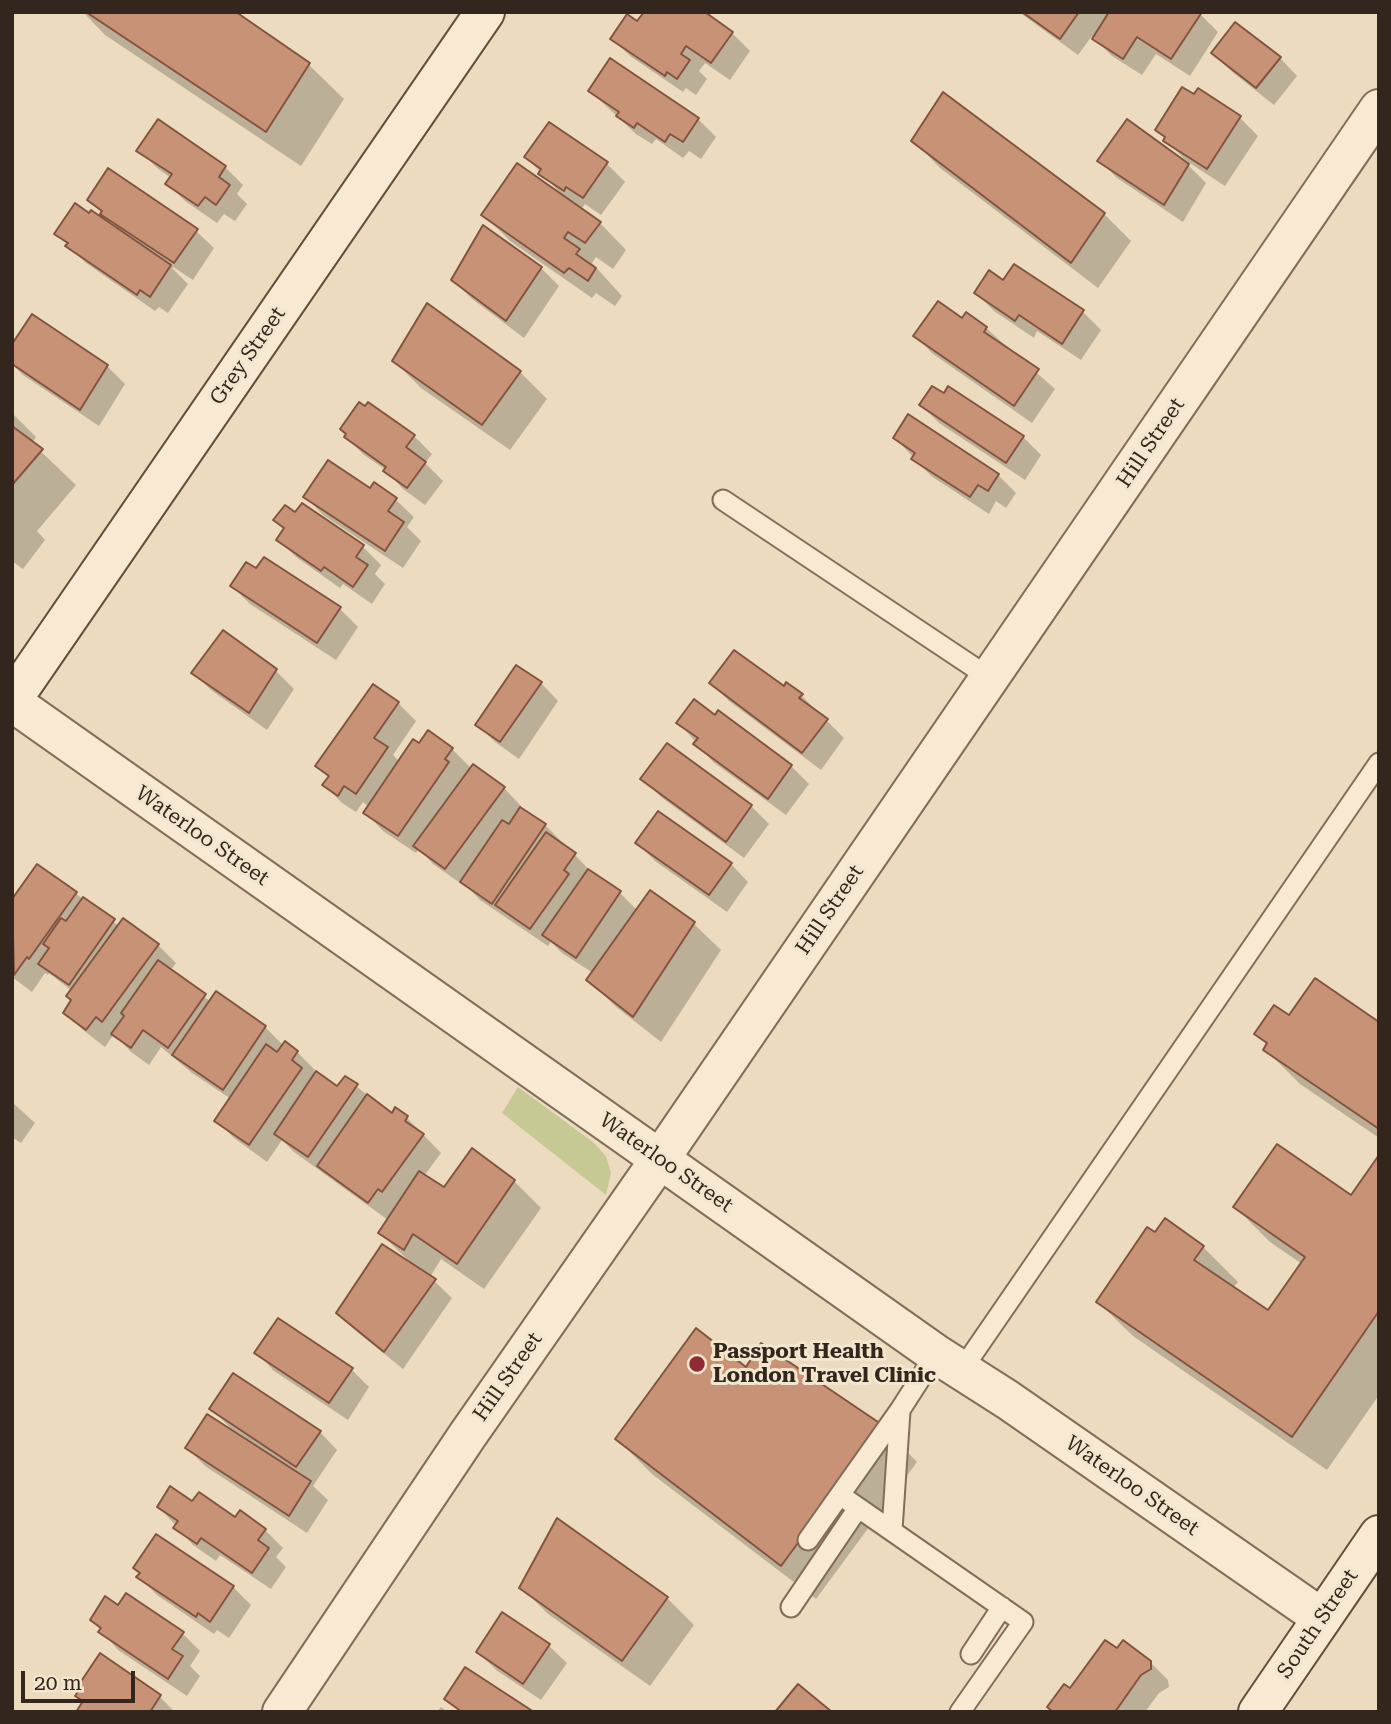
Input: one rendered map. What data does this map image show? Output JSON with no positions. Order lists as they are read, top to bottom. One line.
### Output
{"streets":{"street":["Grey Street","Hill Street","Waterloo Street","South Street"]},"crossings":[["Grey Street","Waterloo Street"],["Hill Street","Waterloo Street"],["Waterloo Street","South Street"]],"places":["Passport Health London Travel Clinic"],"scale_bar":"20 m"}
